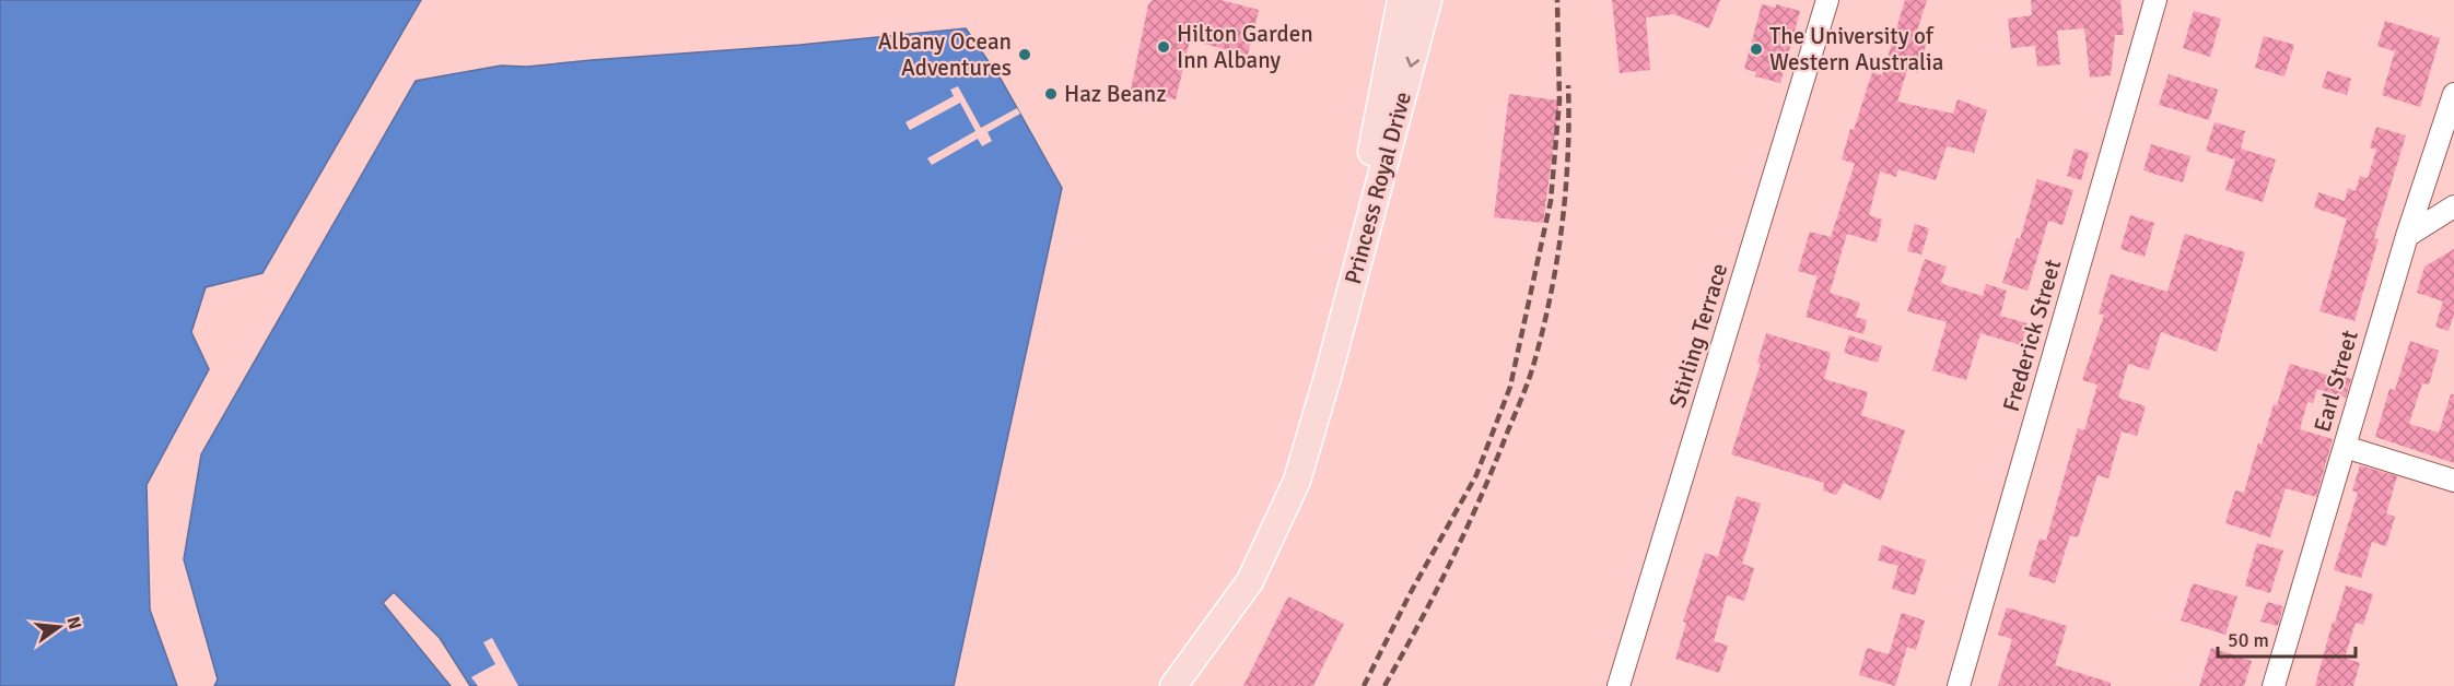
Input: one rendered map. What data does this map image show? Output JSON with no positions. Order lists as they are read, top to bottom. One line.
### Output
{"streets":{"main road":["Princess Royal Drive"],"street":["Stirling Terrace","Frederick Street","Earl Street"]},"places":["Hilton Garden Inn Albany","The University of Western Australia","Albany Ocean Adventures","Haz Beanz"],"scale_bar":"50 m","north":"right"}
